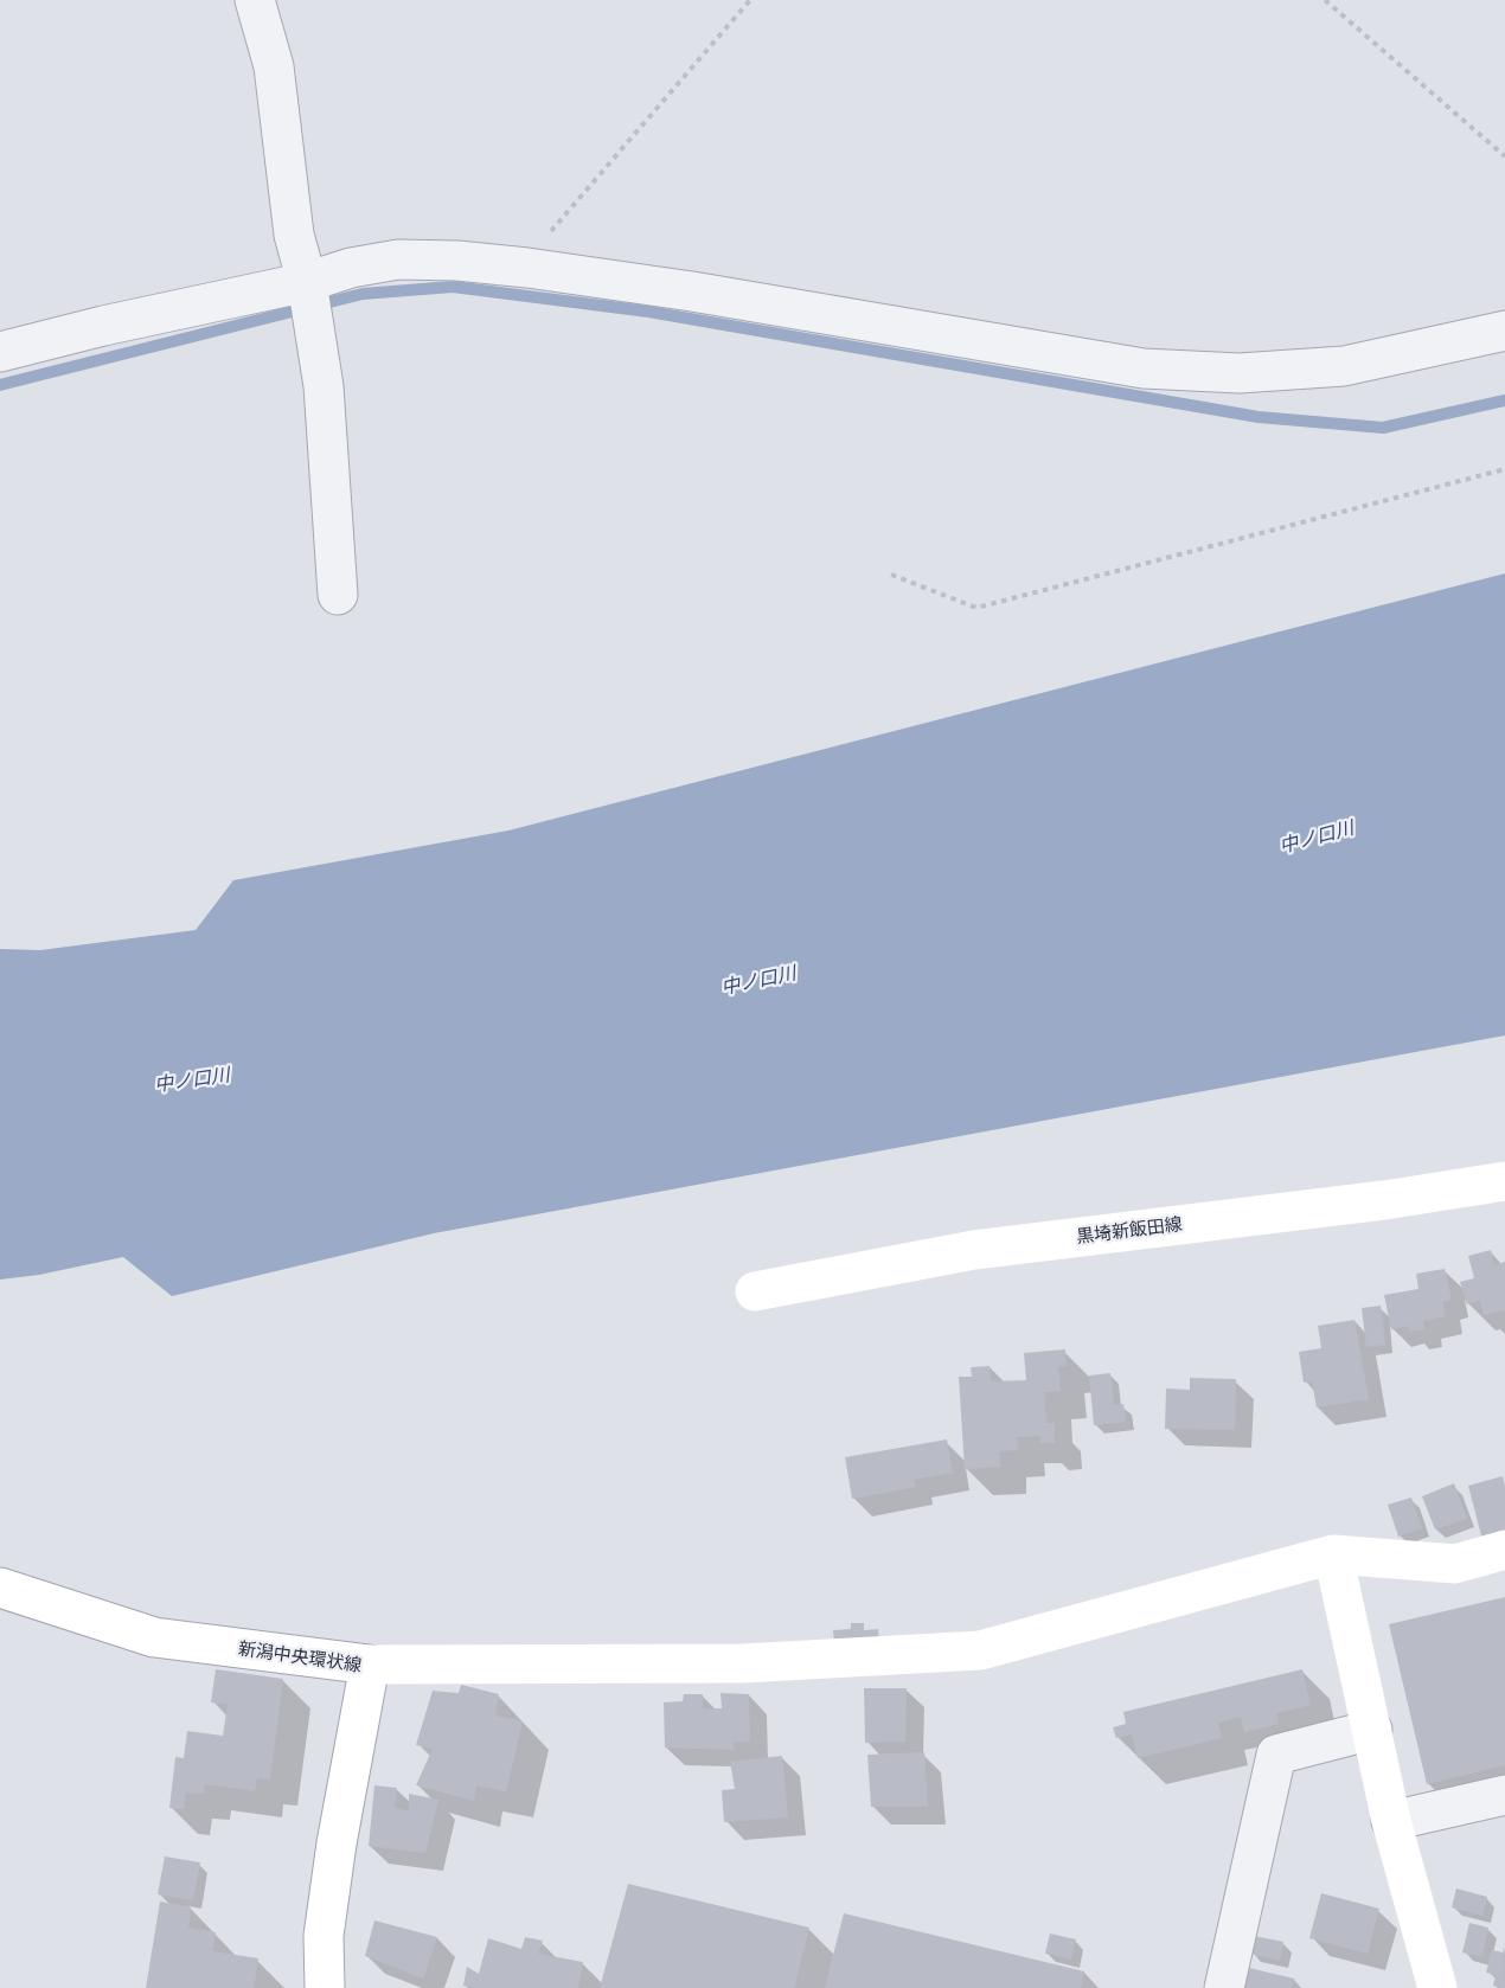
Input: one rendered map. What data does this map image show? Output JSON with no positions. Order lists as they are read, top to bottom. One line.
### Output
{"streets":{"street":["黒埼新飯田線","新潟中央環状線"]},"water":["中ノ口川"]}
